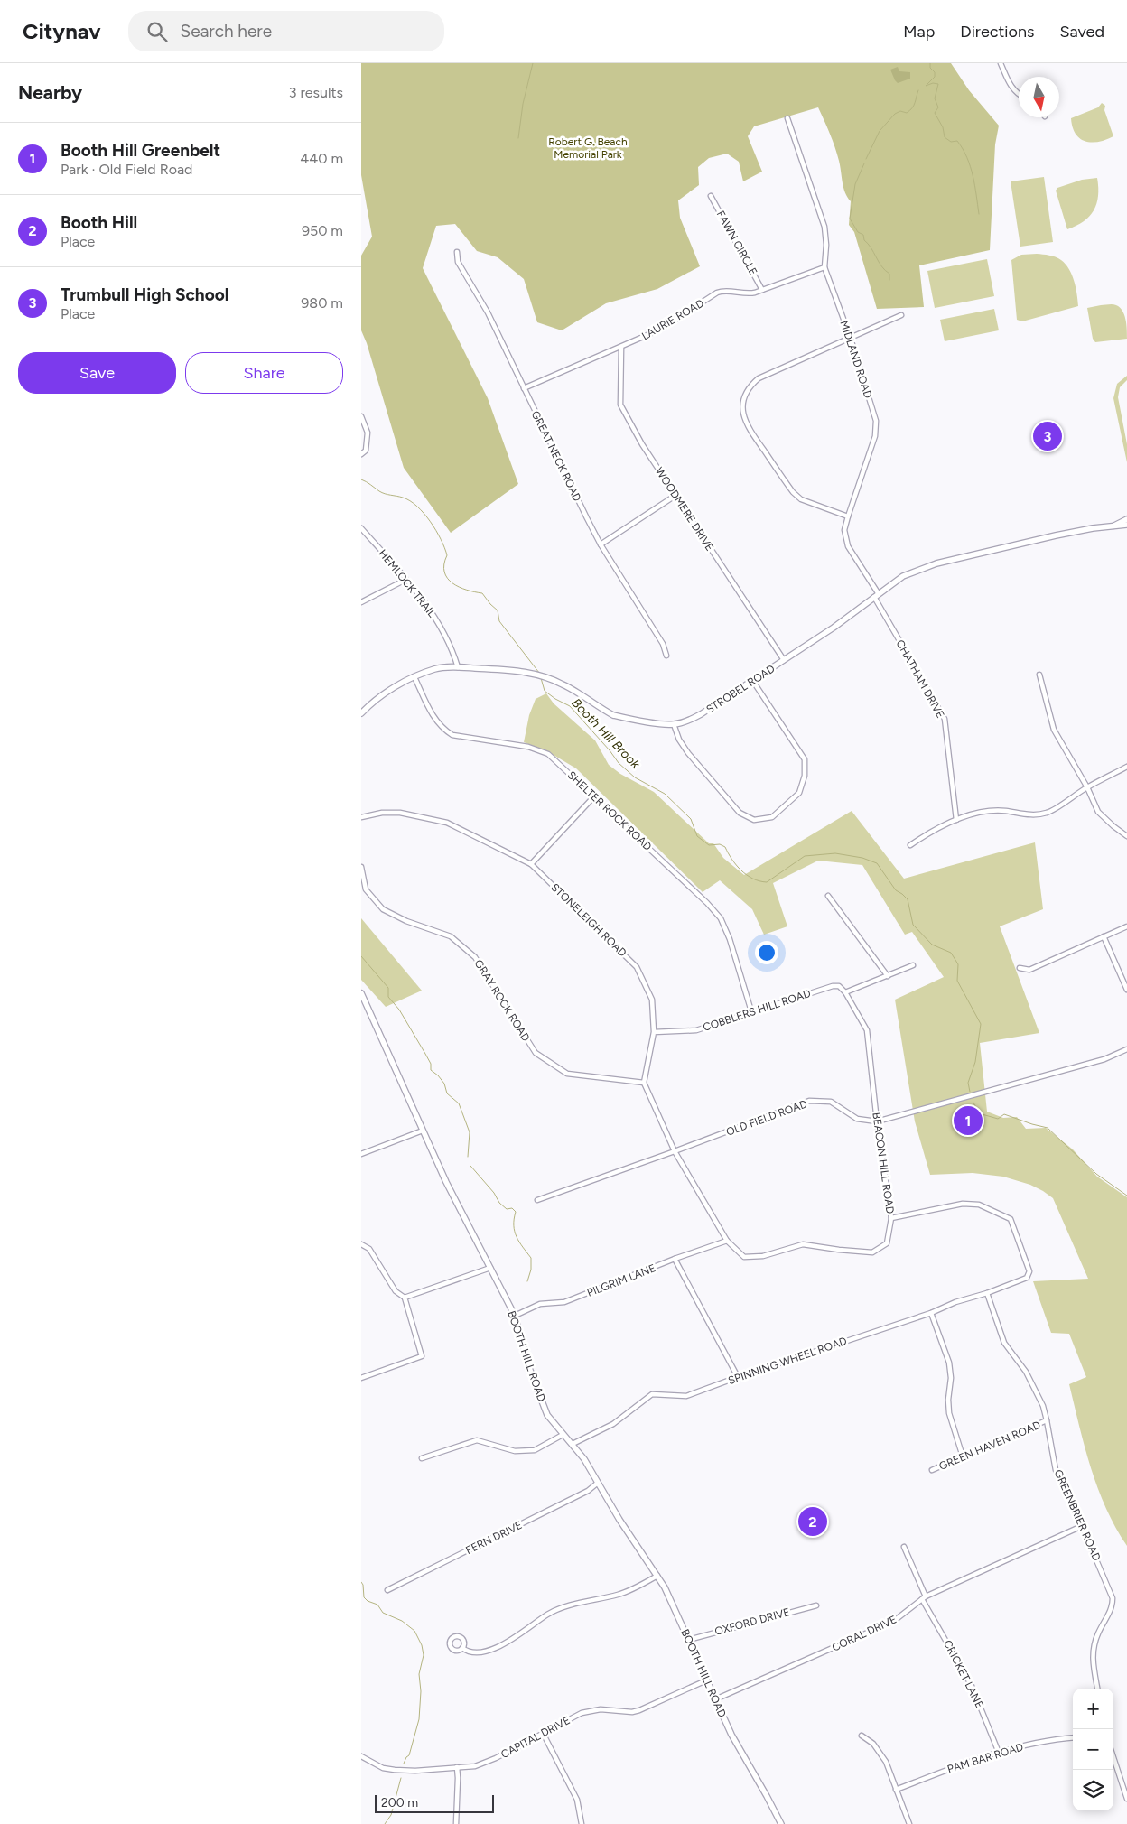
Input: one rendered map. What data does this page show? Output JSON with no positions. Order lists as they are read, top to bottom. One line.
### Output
{"streets":{"street":["FAWN CIRCLE","LAURIE ROAD","MIDLAND ROAD","GREAT NECK ROAD","WOODMERE DRIVE","HEMLOCK TRAIL","CHATHAM DRIVE","STROBEL ROAD","SHELTER ROCK ROAD","STONELEIGH ROAD","GRAY ROCK ROAD","COBBLERS HILL ROAD","OLD FIELD ROAD","BEACON HILL ROAD","PILGRIM LANE","BOOTH HILL ROAD","SPINNING WHEEL ROAD","GREEN HAVEN ROAD","GREENBRIER ROAD","FERN DRIVE","OXFORD DRIVE","CORAL DRIVE","CRICKET LANE","CAPITAL DRIVE","PAM BAR ROAD"]},"crossings":[["FAWN CIRCLE","LAURIE ROAD"],["LAURIE ROAD","MIDLAND ROAD"],["LAURIE ROAD","GREAT NECK ROAD"],["LAURIE ROAD","WOODMERE DRIVE"],["MIDLAND ROAD","CHATHAM DRIVE"],["MIDLAND ROAD","STROBEL ROAD"],["WOODMERE DRIVE","STROBEL ROAD"],["HEMLOCK TRAIL","STROBEL ROAD"],["CHATHAM DRIVE","STROBEL ROAD"],["STROBEL ROAD","SHELTER ROCK ROAD"],["SHELTER ROCK ROAD","COBBLERS HILL ROAD"],["STONELEIGH ROAD","GRAY ROCK ROAD"],["STONELEIGH ROAD","COBBLERS HILL ROAD"],["COBBLERS HILL ROAD","BEACON HILL ROAD"],["OLD FIELD ROAD","BEACON HILL ROAD"],["BEACON HILL ROAD","PILGRIM LANE"],["BEACON HILL ROAD","SPINNING WHEEL ROAD"],["PILGRIM LANE","BOOTH HILL ROAD"],["BOOTH HILL ROAD","SPINNING WHEEL ROAD"],["BOOTH HILL ROAD","FERN DRIVE"],["BOOTH HILL ROAD","OXFORD DRIVE"],["BOOTH HILL ROAD","CORAL DRIVE"],["BOOTH HILL ROAD","CAPITAL DRIVE"],["SPINNING WHEEL ROAD","GREENBRIER ROAD"],["GREEN HAVEN ROAD","GREENBRIER ROAD"],["GREENBRIER ROAD","CORAL DRIVE"],["CORAL DRIVE","CRICKET LANE"],["CRICKET LANE","PAM BAR ROAD"]],"water":["Booth Hill Brook"],"parks":["Robert G. Beach Memorial Park"],"scale_bar":"200 m","north":"bottom","page":{"header":"Citynav","search":"Search here","nav":["Map","Directions","Saved"],"heading":["Nearby","3 results"],"list":[{"mark":"1","name":"Booth Hill Greenbelt","note":"Park · Old Field Road","value":"440 m"},{"mark":"2","name":"Booth Hill","note":"Place","value":"950 m"},{"mark":"3","name":"Trumbull High School","note":"Place","value":"980 m"}],"buttons":["Save","Share"],"pins":["3","1","2"],"map_buttons":["+","−"],"scale":"200 m"}}
